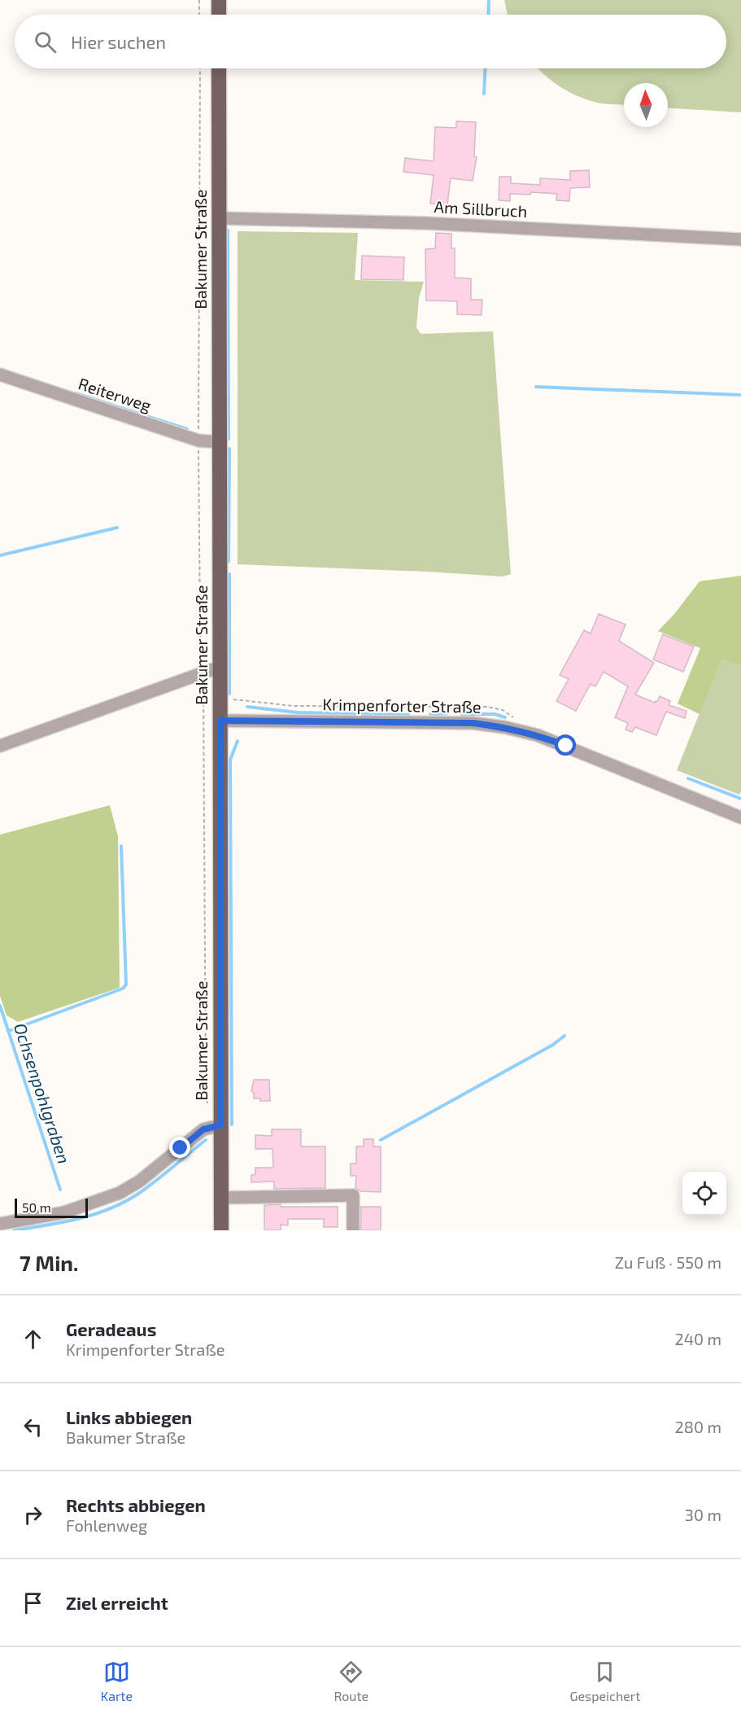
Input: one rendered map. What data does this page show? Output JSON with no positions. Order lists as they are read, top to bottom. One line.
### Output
{"streets":{"main road":["Bakumer Straße"],"street":["Am Sillbruch","Reiterweg","Krimpenforter Straße"]},"crossings":[["Am Sillbruch","Bakumer Straße"],["Bakumer Straße","Reiterweg"],["Bakumer Straße","Krimpenforter Straße"]],"water":["Ochsenpohlgraben"],"scale_bar":"50 m","north":"top","page":{"search":"Hier suchen","scale":"50 m","heading":["7 Min.","Zu Fuß · 550 m"],"list":[["Geradeaus","Krimpenforter Straße","240 m"],["Links abbiegen","Bakumer Straße","280 m"],["Rechts abbiegen","Fohlenweg","30 m"],"Ziel erreicht"],"nav":["Karte","Route","Gespeichert"]}}
